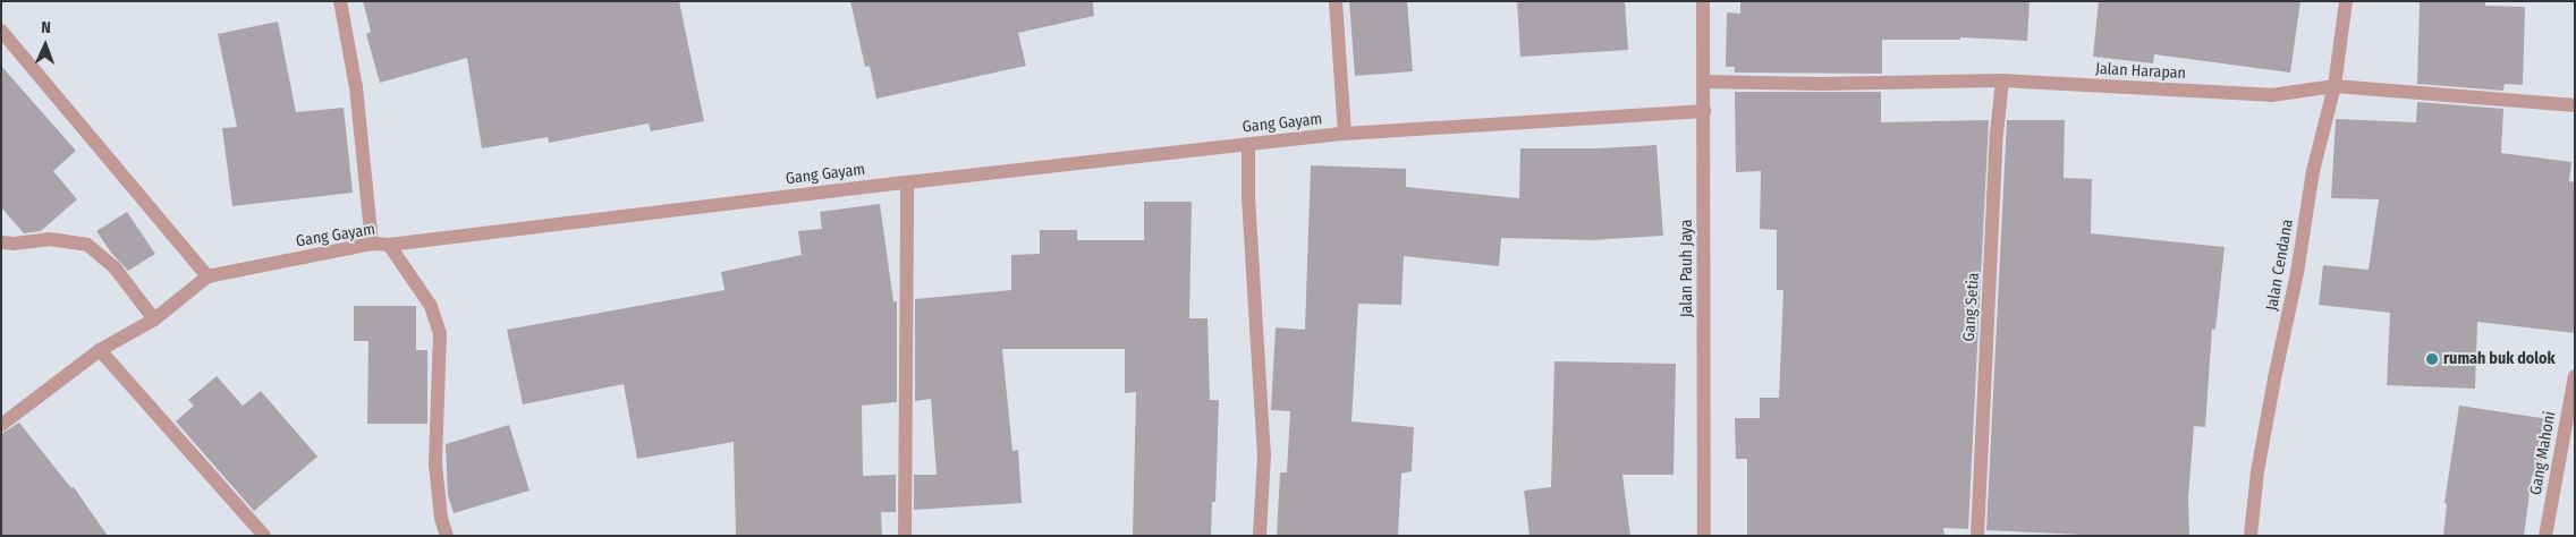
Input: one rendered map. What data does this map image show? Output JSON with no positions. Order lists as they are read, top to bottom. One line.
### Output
{"streets":{"street":["Jalan Harapan","Gang Gayam","Jalan Cendana","Jalan Pauh Jaya","Gang Setia","Gang Mahoni"]},"crossings":[["Jalan Harapan","Jalan Cendana"],["Jalan Harapan","Jalan Pauh Jaya"],["Jalan Harapan","Gang Setia"],["Gang Gayam","Jalan Pauh Jaya"]],"places":["rumah buk dolok"],"north":"top"}
